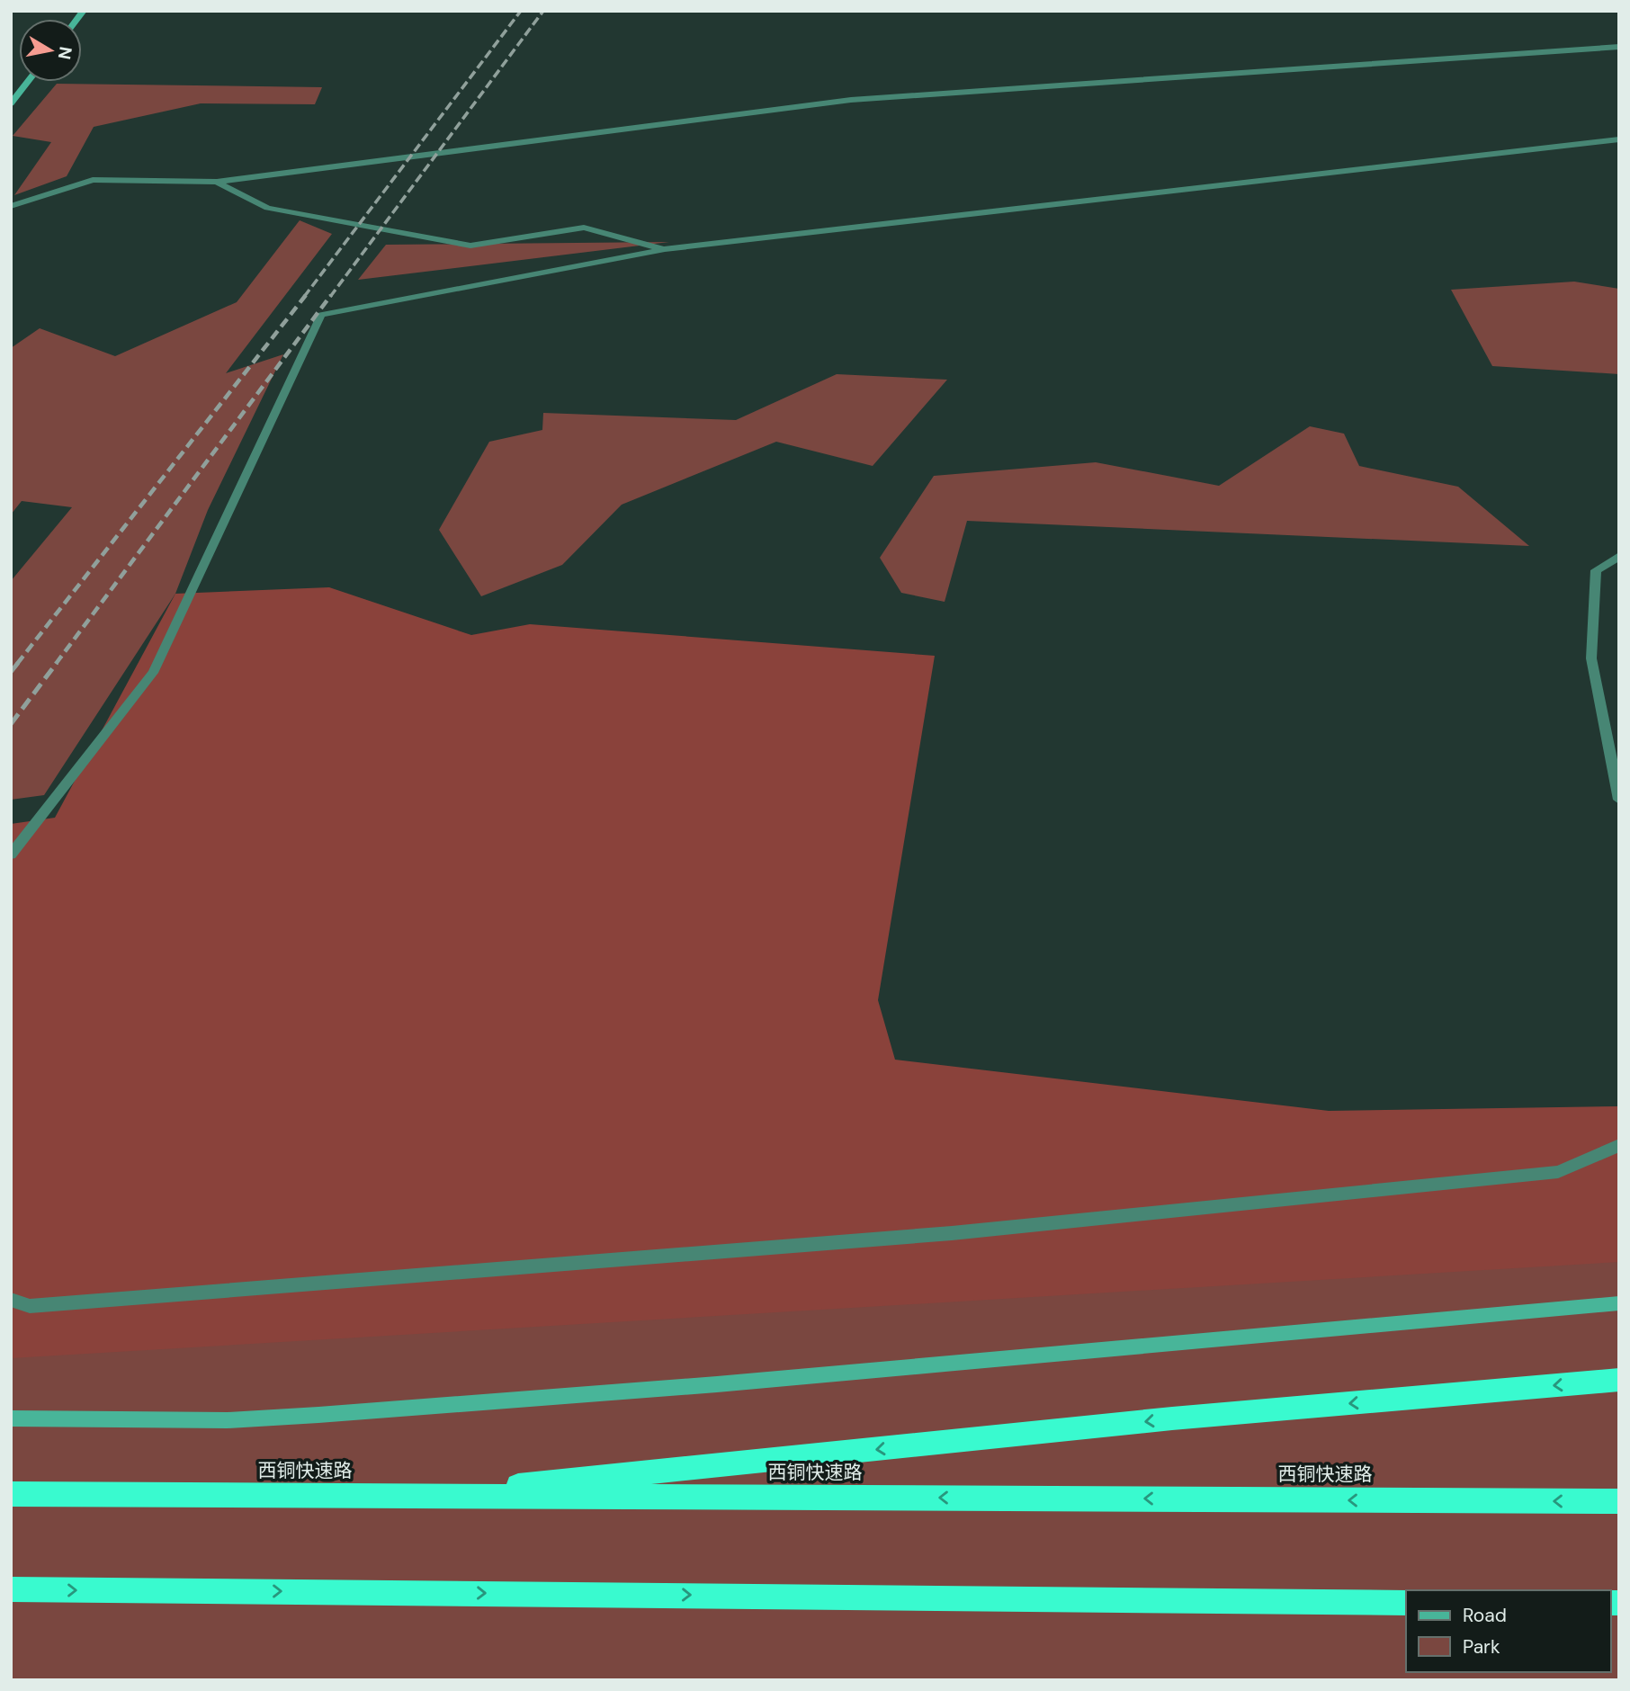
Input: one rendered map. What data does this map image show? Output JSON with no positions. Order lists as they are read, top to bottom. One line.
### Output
{"streets":{"highway":["西铜快速路"]},"legend":["Road","Park"],"north":"right"}
